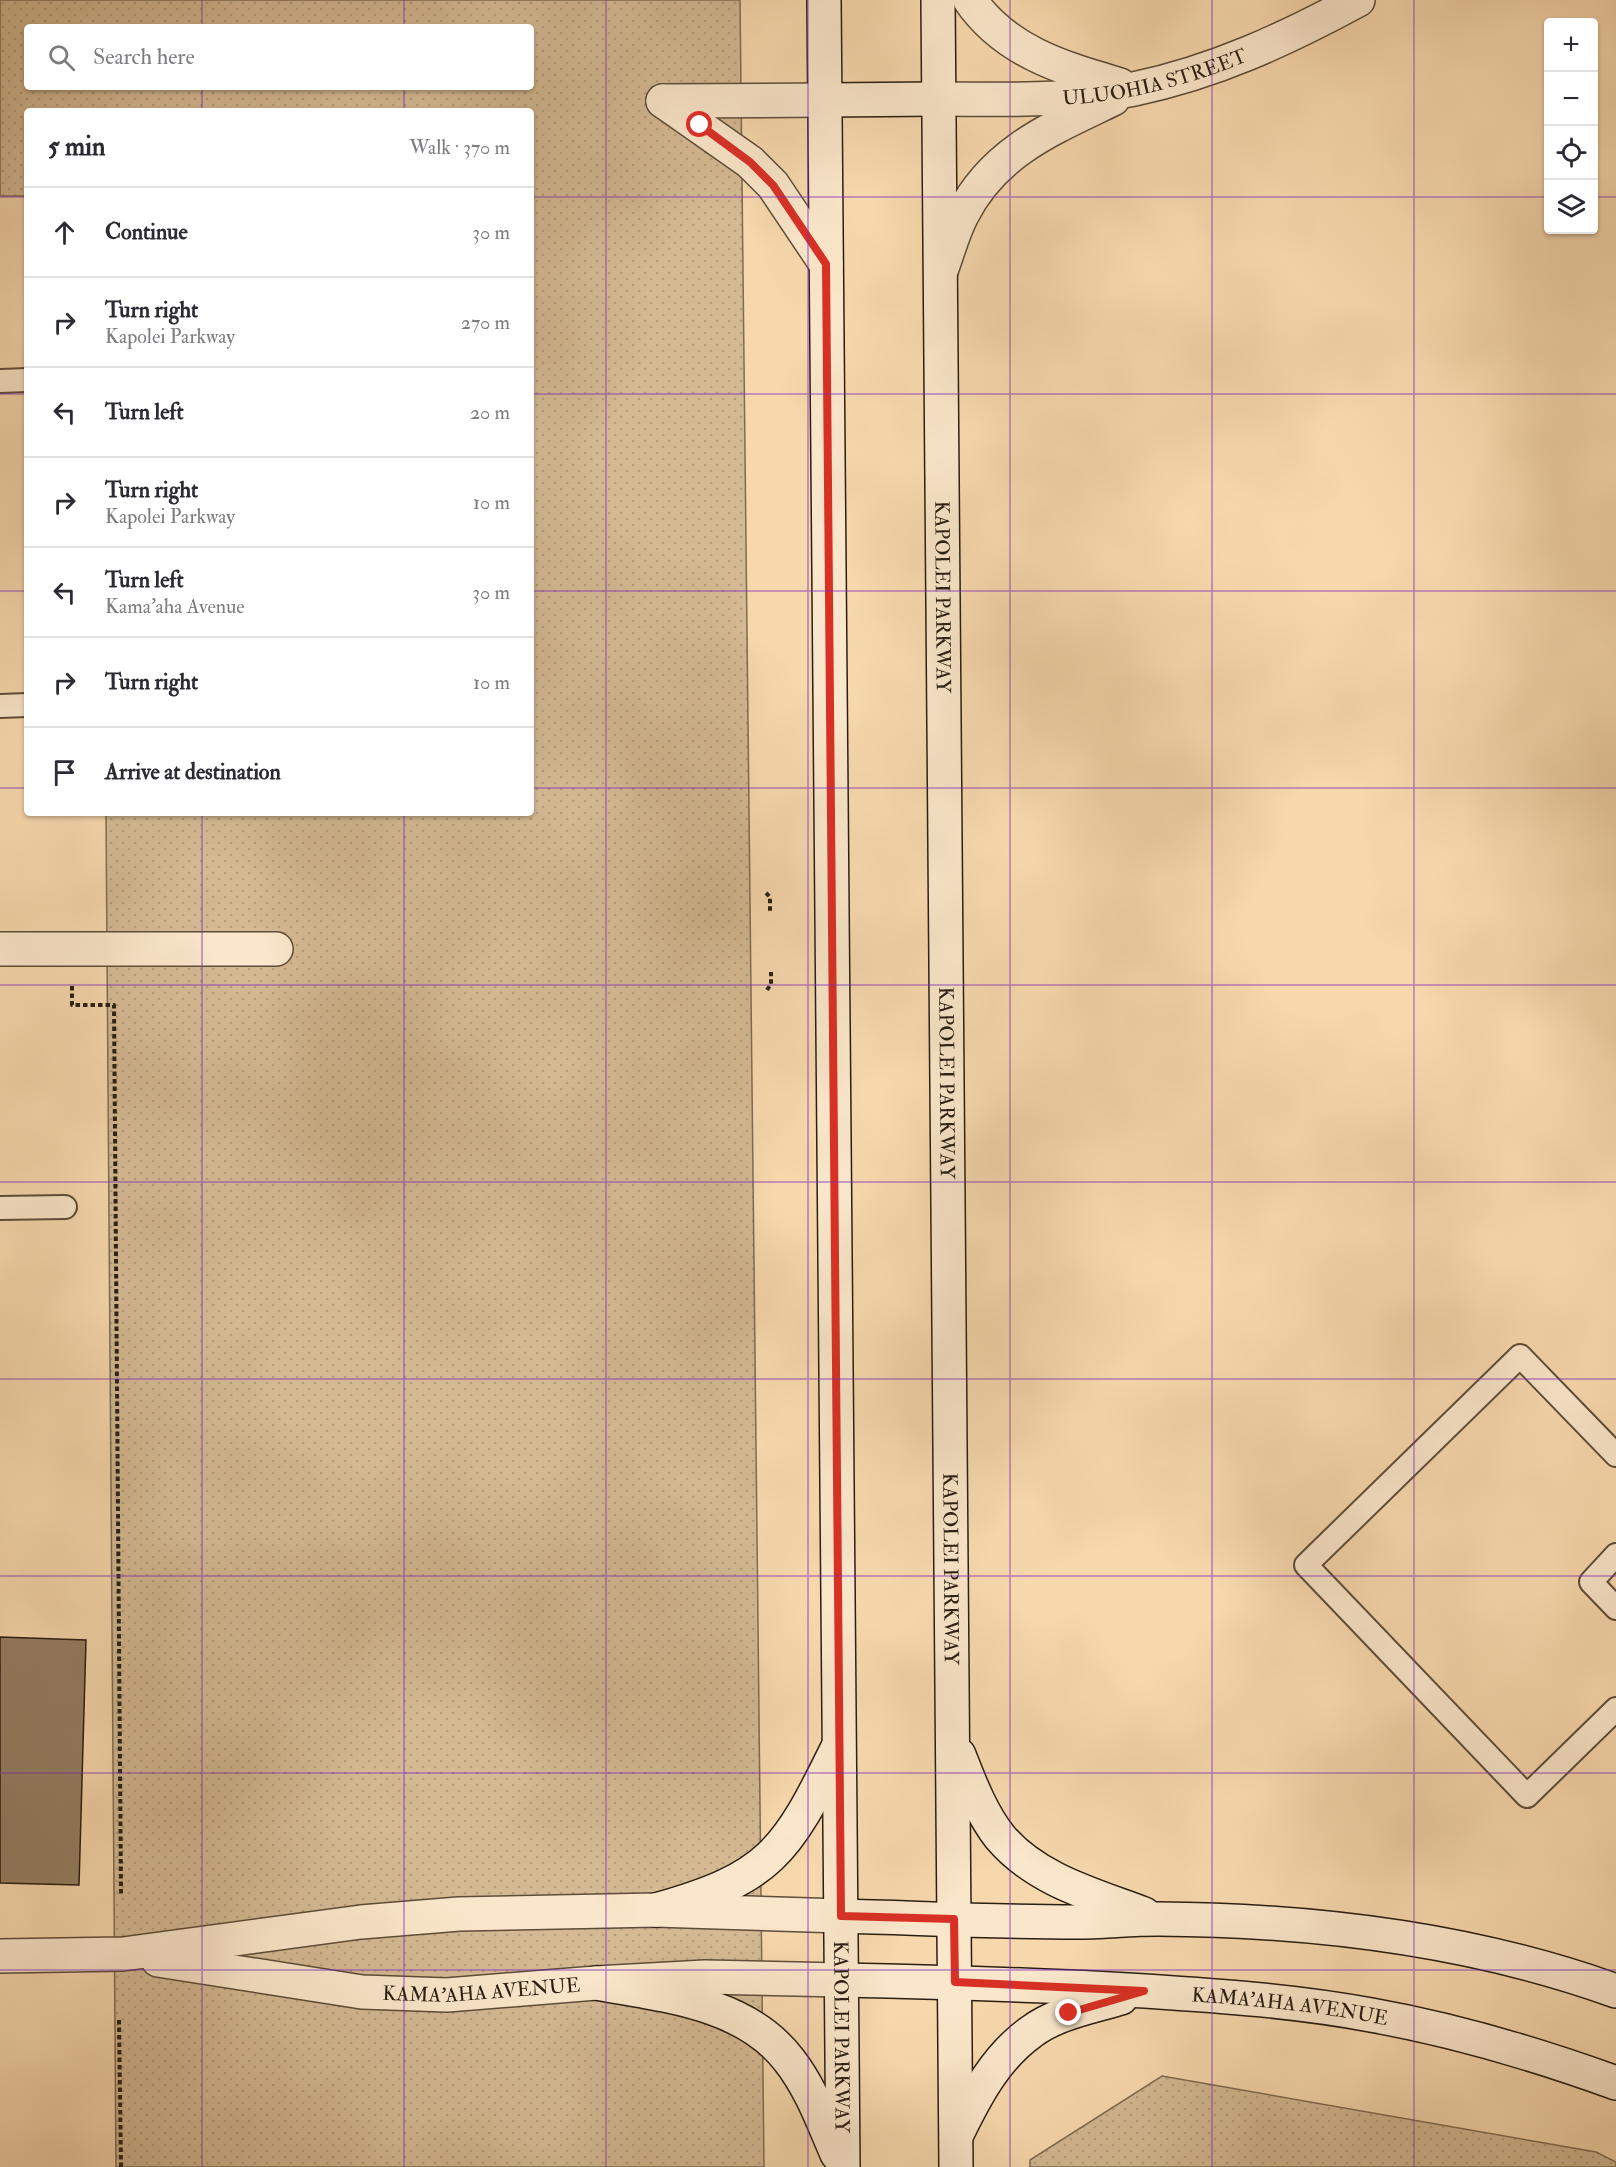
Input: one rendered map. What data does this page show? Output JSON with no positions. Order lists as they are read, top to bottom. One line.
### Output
{"streets":{"main road":["ULUOHIA STREET","KAPOLEI PARKWAY","KAMA'AHA AVENUE"]},"crossings":[["ULUOHIA STREET","KAPOLEI PARKWAY"],["KAPOLEI PARKWAY","KAMA'AHA AVENUE"]],"page":{"map_buttons":["+","−"],"search":"Search here","heading":["5 min","Walk · 370 m"],"list":[["Continue","30 m"],["Turn right","Kapolei Parkway","270 m"],["Turn left","20 m"],["Turn right","Kapolei Parkway","10 m"],["Turn left","Kama'aha Avenue","30 m"],["Turn right","10 m"],"Arrive at destination"]}}
